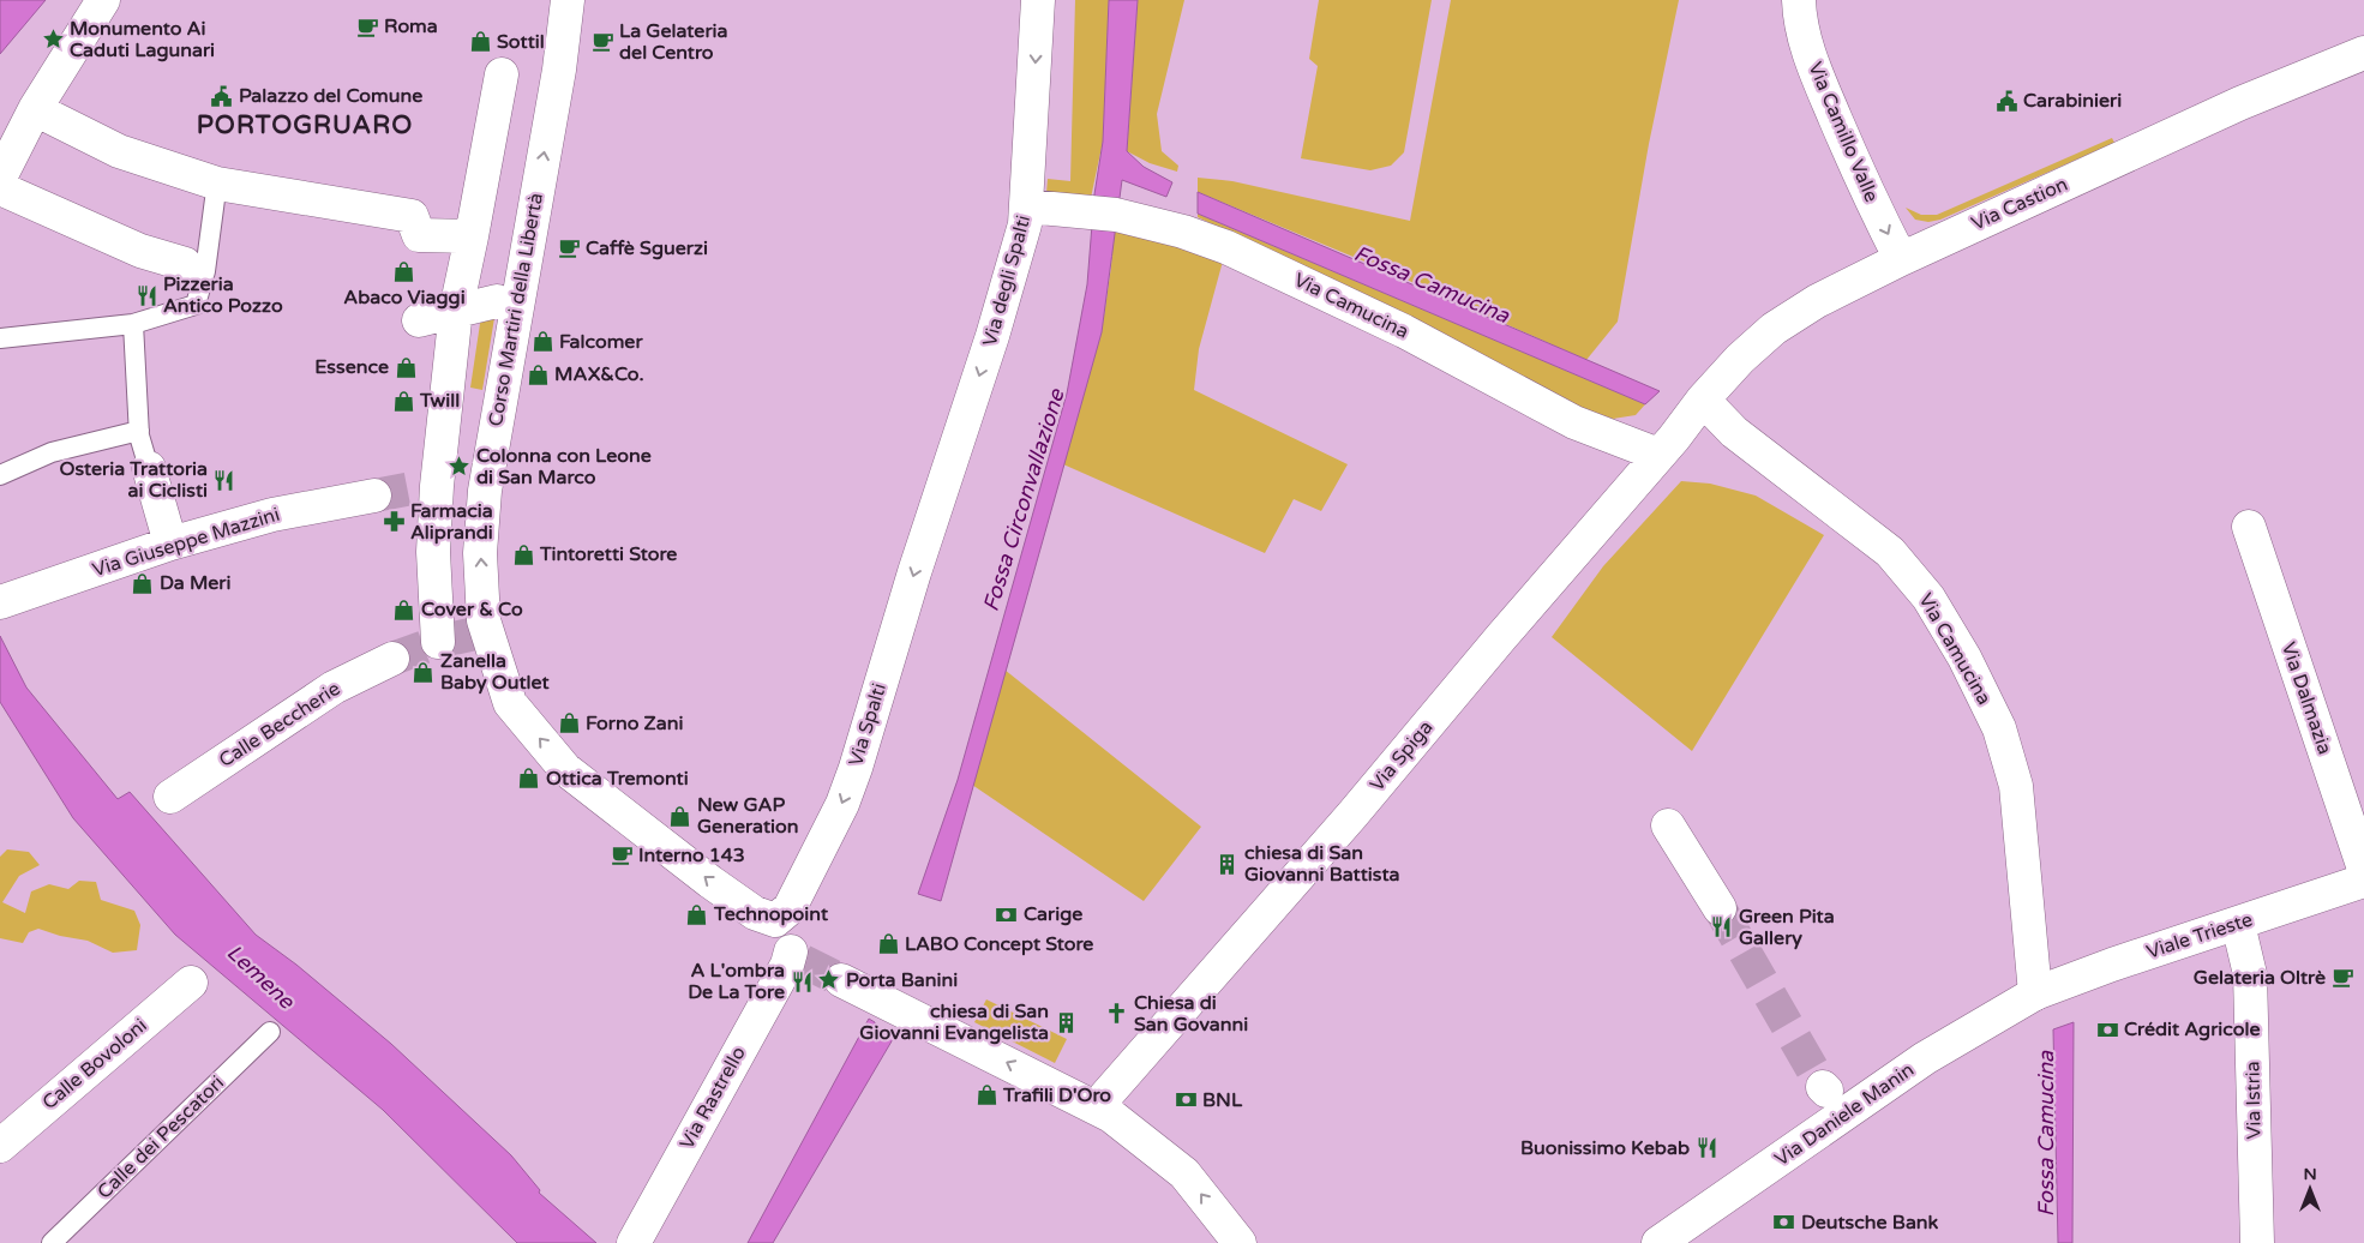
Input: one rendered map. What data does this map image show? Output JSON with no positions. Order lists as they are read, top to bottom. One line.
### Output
{"streets":{"street":["Via Camillo Valle","Via Castion","Via degli Spalti","Via Camucina","Corso Martiri della Libertà","Via Giuseppe Mazzini","Via Dalmazia","Calle Beccherie","Via Spalti","Via Spiga","Viale Trieste","Calle Bovoloni","Via Rastrello","Via Istria","Via Daniele Manin"],"lane":["Calle dei Pescatori"]},"crossings":[["Via Camillo Valle","Via Castion"],["Via Castion","Via Camucina"],["Via Castion","Via Spiga"],["Via degli Spalti","Via Camucina"],["Via degli Spalti","Via Spalti"],["Via Camucina","Via Spiga"],["Via Camucina","Viale Trieste"],["Via Camucina","Via Daniele Manin"],["Corso Martiri della Libertà","Via Spalti"],["Corso Martiri della Libertà","Via Rastrello"],["Via Spalti","Via Rastrello"],["Viale Trieste","Via Istria"],["Viale Trieste","Via Daniele Manin"]],"one_way":["Via Camillo Valle","Via degli Spalti","Via Spalti"],"districts":["PORTOGRUARO"],"water":["Fossa Camucina","Fossa Circonvallazione","Lemene"],"places":{"cafe":["Roma","La Gelateria del Centro","Caffè Sguerzi","Interno 143","Gelateria Oltrè"],"place":["Monumento Ai Caduti Lagunari","Colonna con Leone di San Marco","Porta Banini"],"shop":["Sottil","Abaco Viaggi","Falcomer","Essence","MAX&Co.","Twill","Tintoretti Store","Da Meri","Cover & Co","Zanella Baby Outlet","Forno Zani","Ottica Tremonti","New GAP Generation","Technopoint","LABO Concept Store","Trafili D'Oro"],"public building":["Palazzo del Comune","Carabinieri"],"restaurant":["Pizzeria Antico Pozzo","Osteria Trattoria ai Ciclisti","Green Pita Gallery","A L'ombra De La Tore","Buonissimo Kebab"],"pharmacy":["Farmacia Aliprandi"],"building":["chiesa di San Giovanni Battista","chiesa di San Giovanni Evangelista"],"bank":["Carige","Crédit Agricole","BNL","Deutsche Bank"],"church":["Chiesa di San Govanni"]},"north":"top"}
